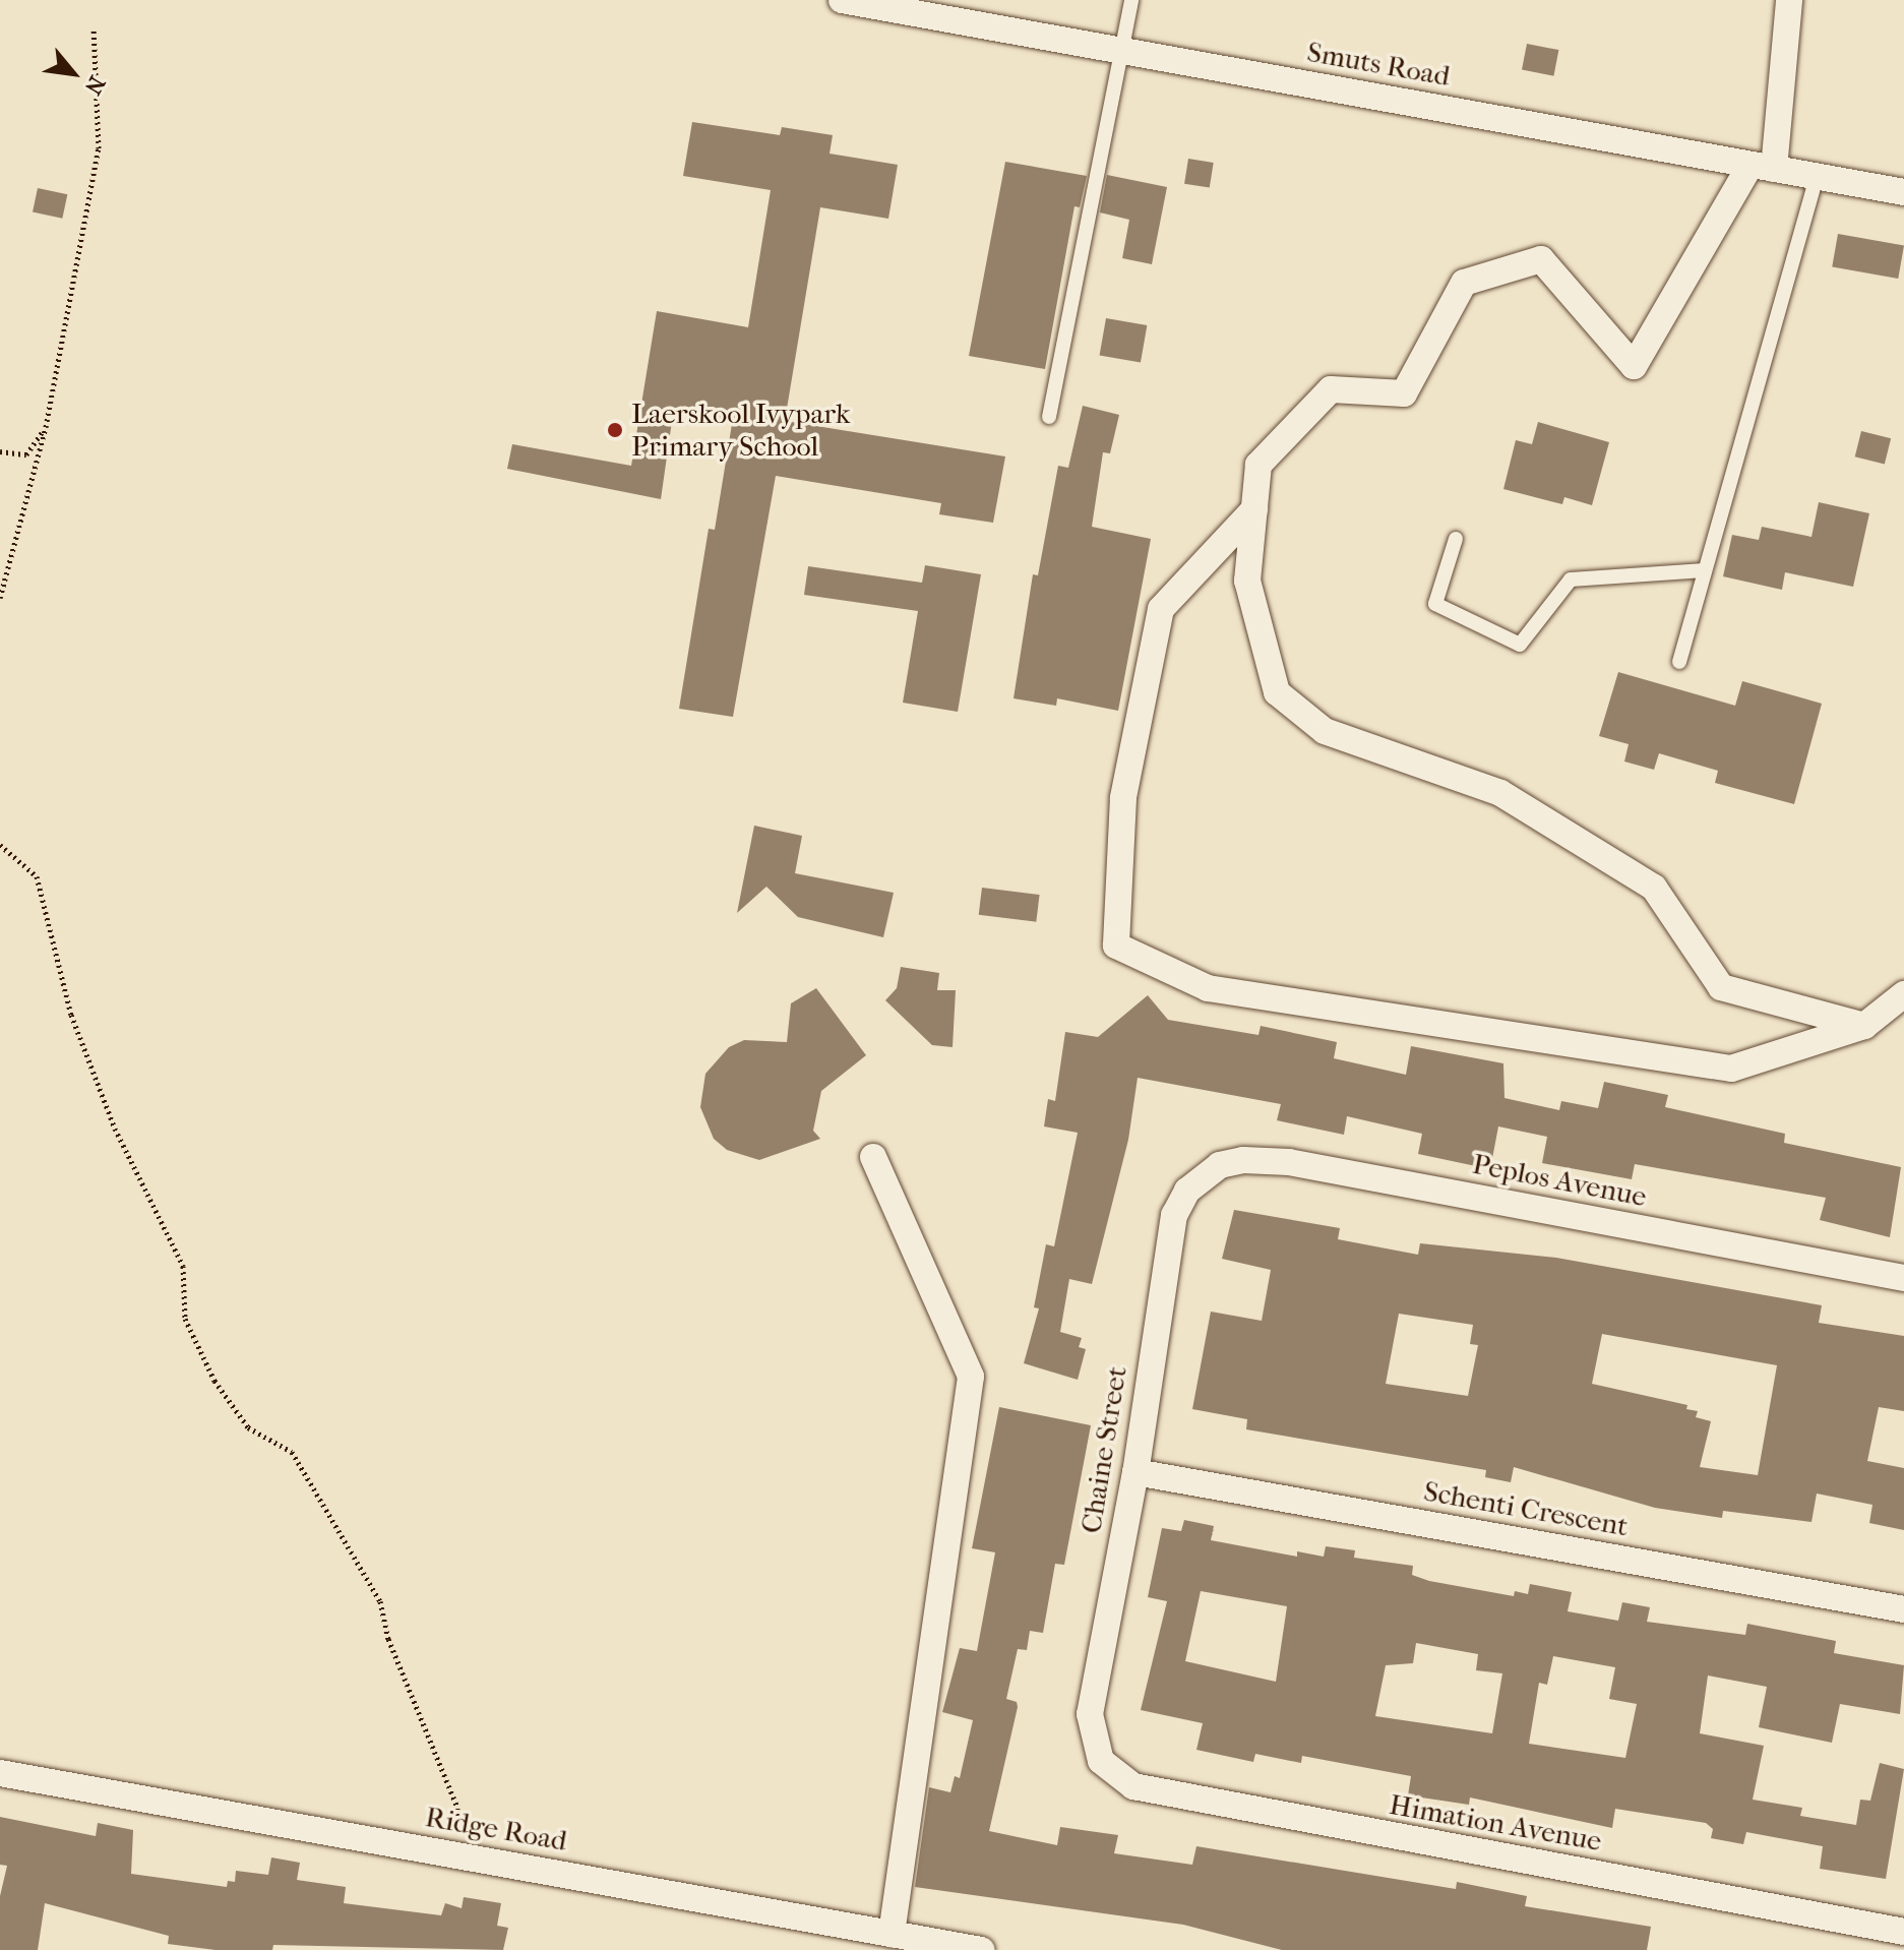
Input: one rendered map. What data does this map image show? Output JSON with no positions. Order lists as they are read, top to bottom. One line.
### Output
{"streets":{"street":["Smuts Road","Peplos Avenue","Chaine Street","Schenti Crescent","Himation Avenue","Ridge Road"]},"crossings":[["Peplos Avenue","Chaine Street"],["Chaine Street","Schenti Crescent"],["Chaine Street","Himation Avenue"]],"places":["Laerskool Ivypark Primary School"],"north":"bottom right"}
